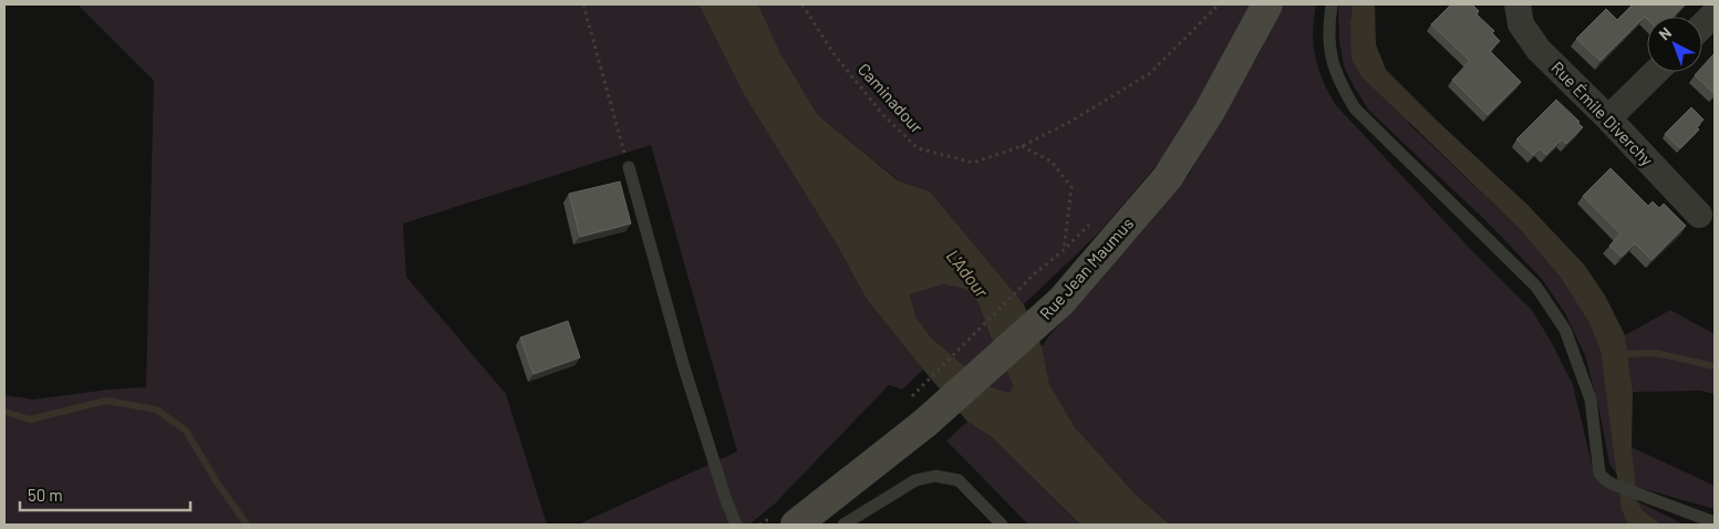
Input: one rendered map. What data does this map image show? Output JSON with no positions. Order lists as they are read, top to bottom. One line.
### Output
{"streets":{"main road":["Rue Jean Maumus"],"street":["Rue Émile Diverchy"],"path":["Caminadour"]},"water":["L'Adour"],"scale_bar":"50 m","north":"top left"}
